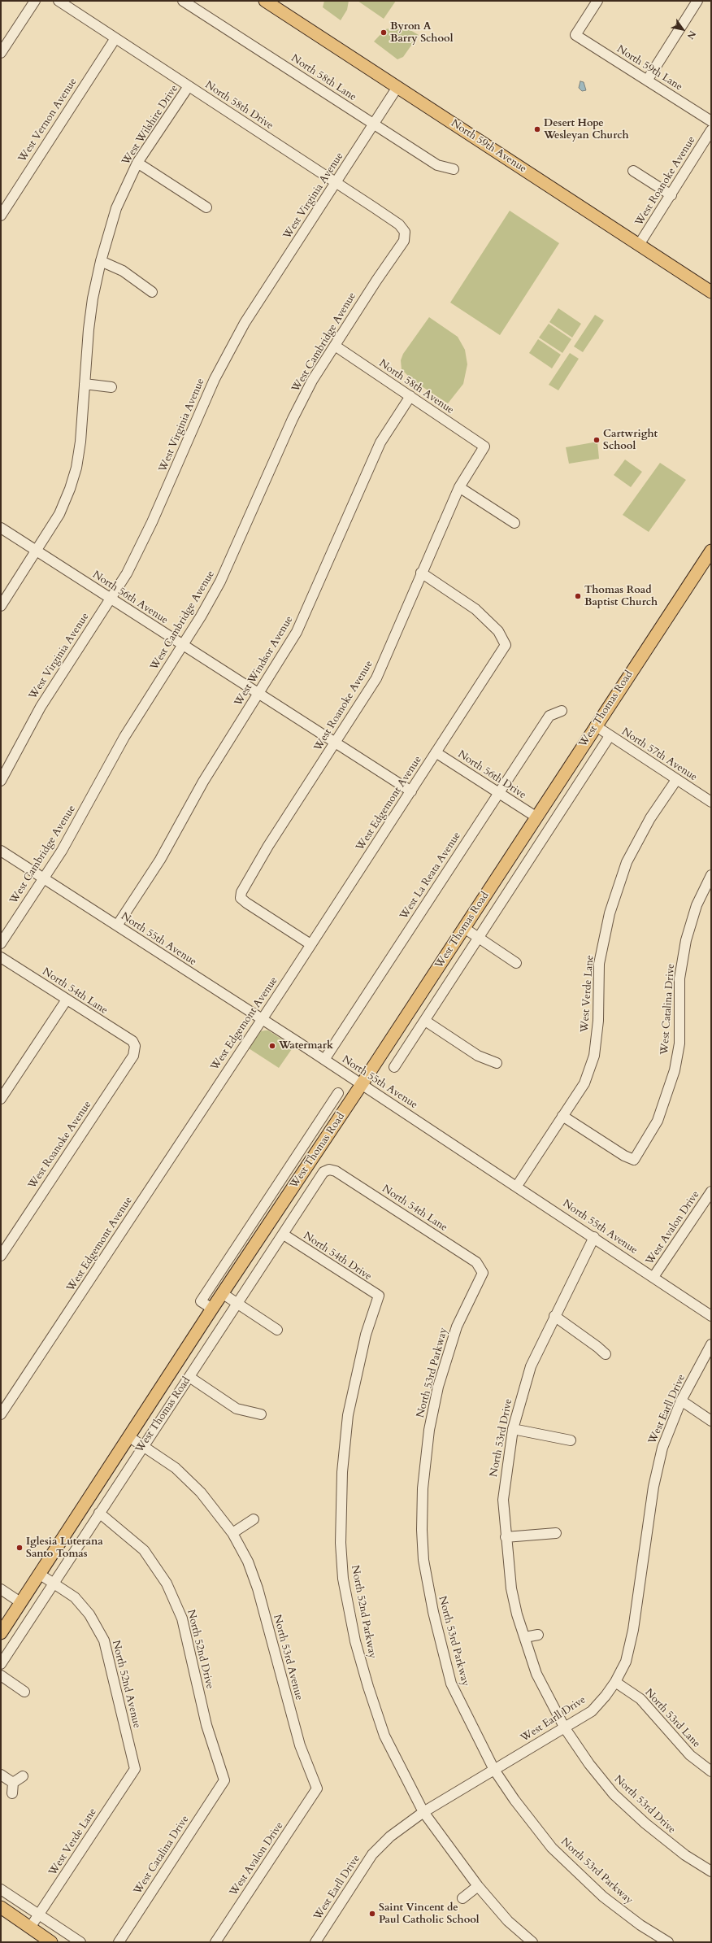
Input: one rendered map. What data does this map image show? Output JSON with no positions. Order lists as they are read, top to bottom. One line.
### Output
{"streets":{"main road":["North 59th Avenue","West Thomas Road"],"street":["North 59th Lane","North 58th Lane","North 58th Drive","West Vernon Avenue","West Wilshire Drive","West Roanoke Avenue","West Virginia Avenue","West Cambridge Avenue","North 58th Avenue","North 56th Avenue","West Windsor Avenue","North 57th Avenue","North 56th Drive","West Edgemont Avenue","West La Reata Avenue","North 55th Avenue","North 54th Lane","West Verde Lane","West Catalina Drive","West Avalon Drive","North 54th Drive","North 53rd Parkway","West Earll Drive","North 53rd Drive","North 52nd Parkway","North 52nd Drive","North 53rd Avenue","North 52nd Avenue","North 53rd Lane"]},"crossings":[["North 58th Lane","West Virginia Avenue"],["North 58th Drive","West Vernon Avenue"],["North 58th Drive","West Wilshire Drive"],["North 58th Drive","West Virginia Avenue"],["North 58th Drive","West Cambridge Avenue"],["West Wilshire Drive","North 56th Avenue"],["North 59th Avenue","West Roanoke Avenue"],["North 59th Avenue","West Virginia Avenue"],["West Roanoke Avenue","North 58th Avenue"],["West Roanoke Avenue","North 56th Avenue"],["West Roanoke Avenue","West Edgemont Avenue"],["West Roanoke Avenue","North 54th Lane"],["West Virginia Avenue","North 56th Avenue"],["West Cambridge Avenue","North 58th Avenue"],["West Cambridge Avenue","North 56th Avenue"],["West Cambridge Avenue","North 55th Avenue"],["North 58th Avenue","West Windsor Avenue"],["North 56th Avenue","West Windsor Avenue"],["North 56th Avenue","West Edgemont Avenue"],["West Windsor Avenue","North 55th Avenue"],["West Thomas Road","North 57th Avenue"],["West Thomas Road","North 56th Drive"],["West Thomas Road","North 55th Avenue"],["West Thomas Road","North 54th Lane"],["West Thomas Road","North 54th Drive"],["West Thomas Road","North 52nd Drive"],["West Thomas Road","North 53rd Avenue"],["West Thomas Road","North 52nd Avenue"],["North 57th Avenue","West Verde Lane"],["North 56th Drive","West Edgemont Avenue"],["North 56th Drive","West La Reata Avenue"],["West Edgemont Avenue","North 55th Avenue"],["West La Reata Avenue","North 55th Avenue"],["North 55th Avenue","West Verde Lane"],["North 55th Avenue","West Avalon Drive"],["North 55th Avenue","North 53rd Drive"],["North 54th Lane","North 53rd Parkway"],["West Verde Lane","West Catalina Drive"],["West Verde Lane","North 52nd Avenue"],["West Catalina Drive","North 52nd Drive"],["West Avalon Drive","North 53rd Avenue"],["North 54th Drive","North 52nd Parkway"],["North 53rd Parkway","West Earll Drive"],["West Earll Drive","North 53rd Drive"],["West Earll Drive","North 52nd Parkway"],["West Earll Drive","North 53rd Lane"]],"places":["Byron A Barry School","Desert Hope Wesleyan Church","Cartwright School","Thomas Road Baptist Church","Watermark","Iglesia Luterana Santo Tomas","Saint Vincent de Paul Catholic School"],"north":"bottom right"}
